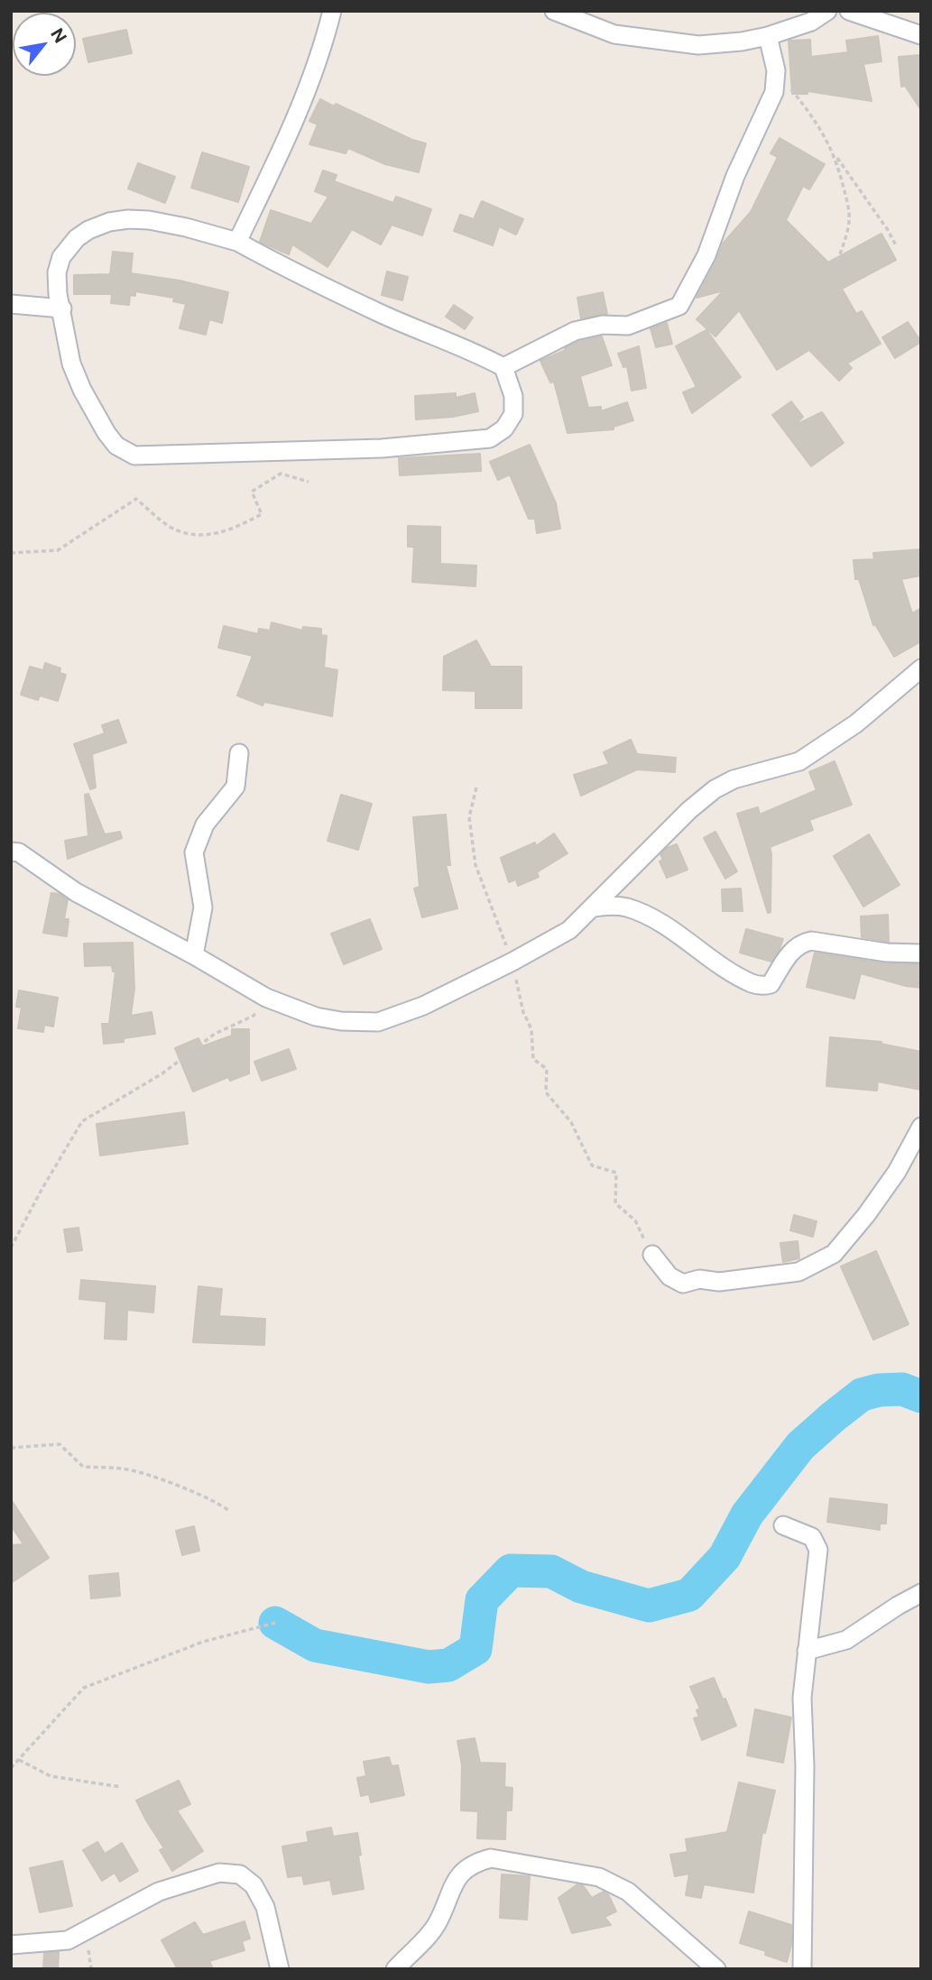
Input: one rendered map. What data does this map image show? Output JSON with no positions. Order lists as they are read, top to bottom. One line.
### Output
{"north":"top right"}
